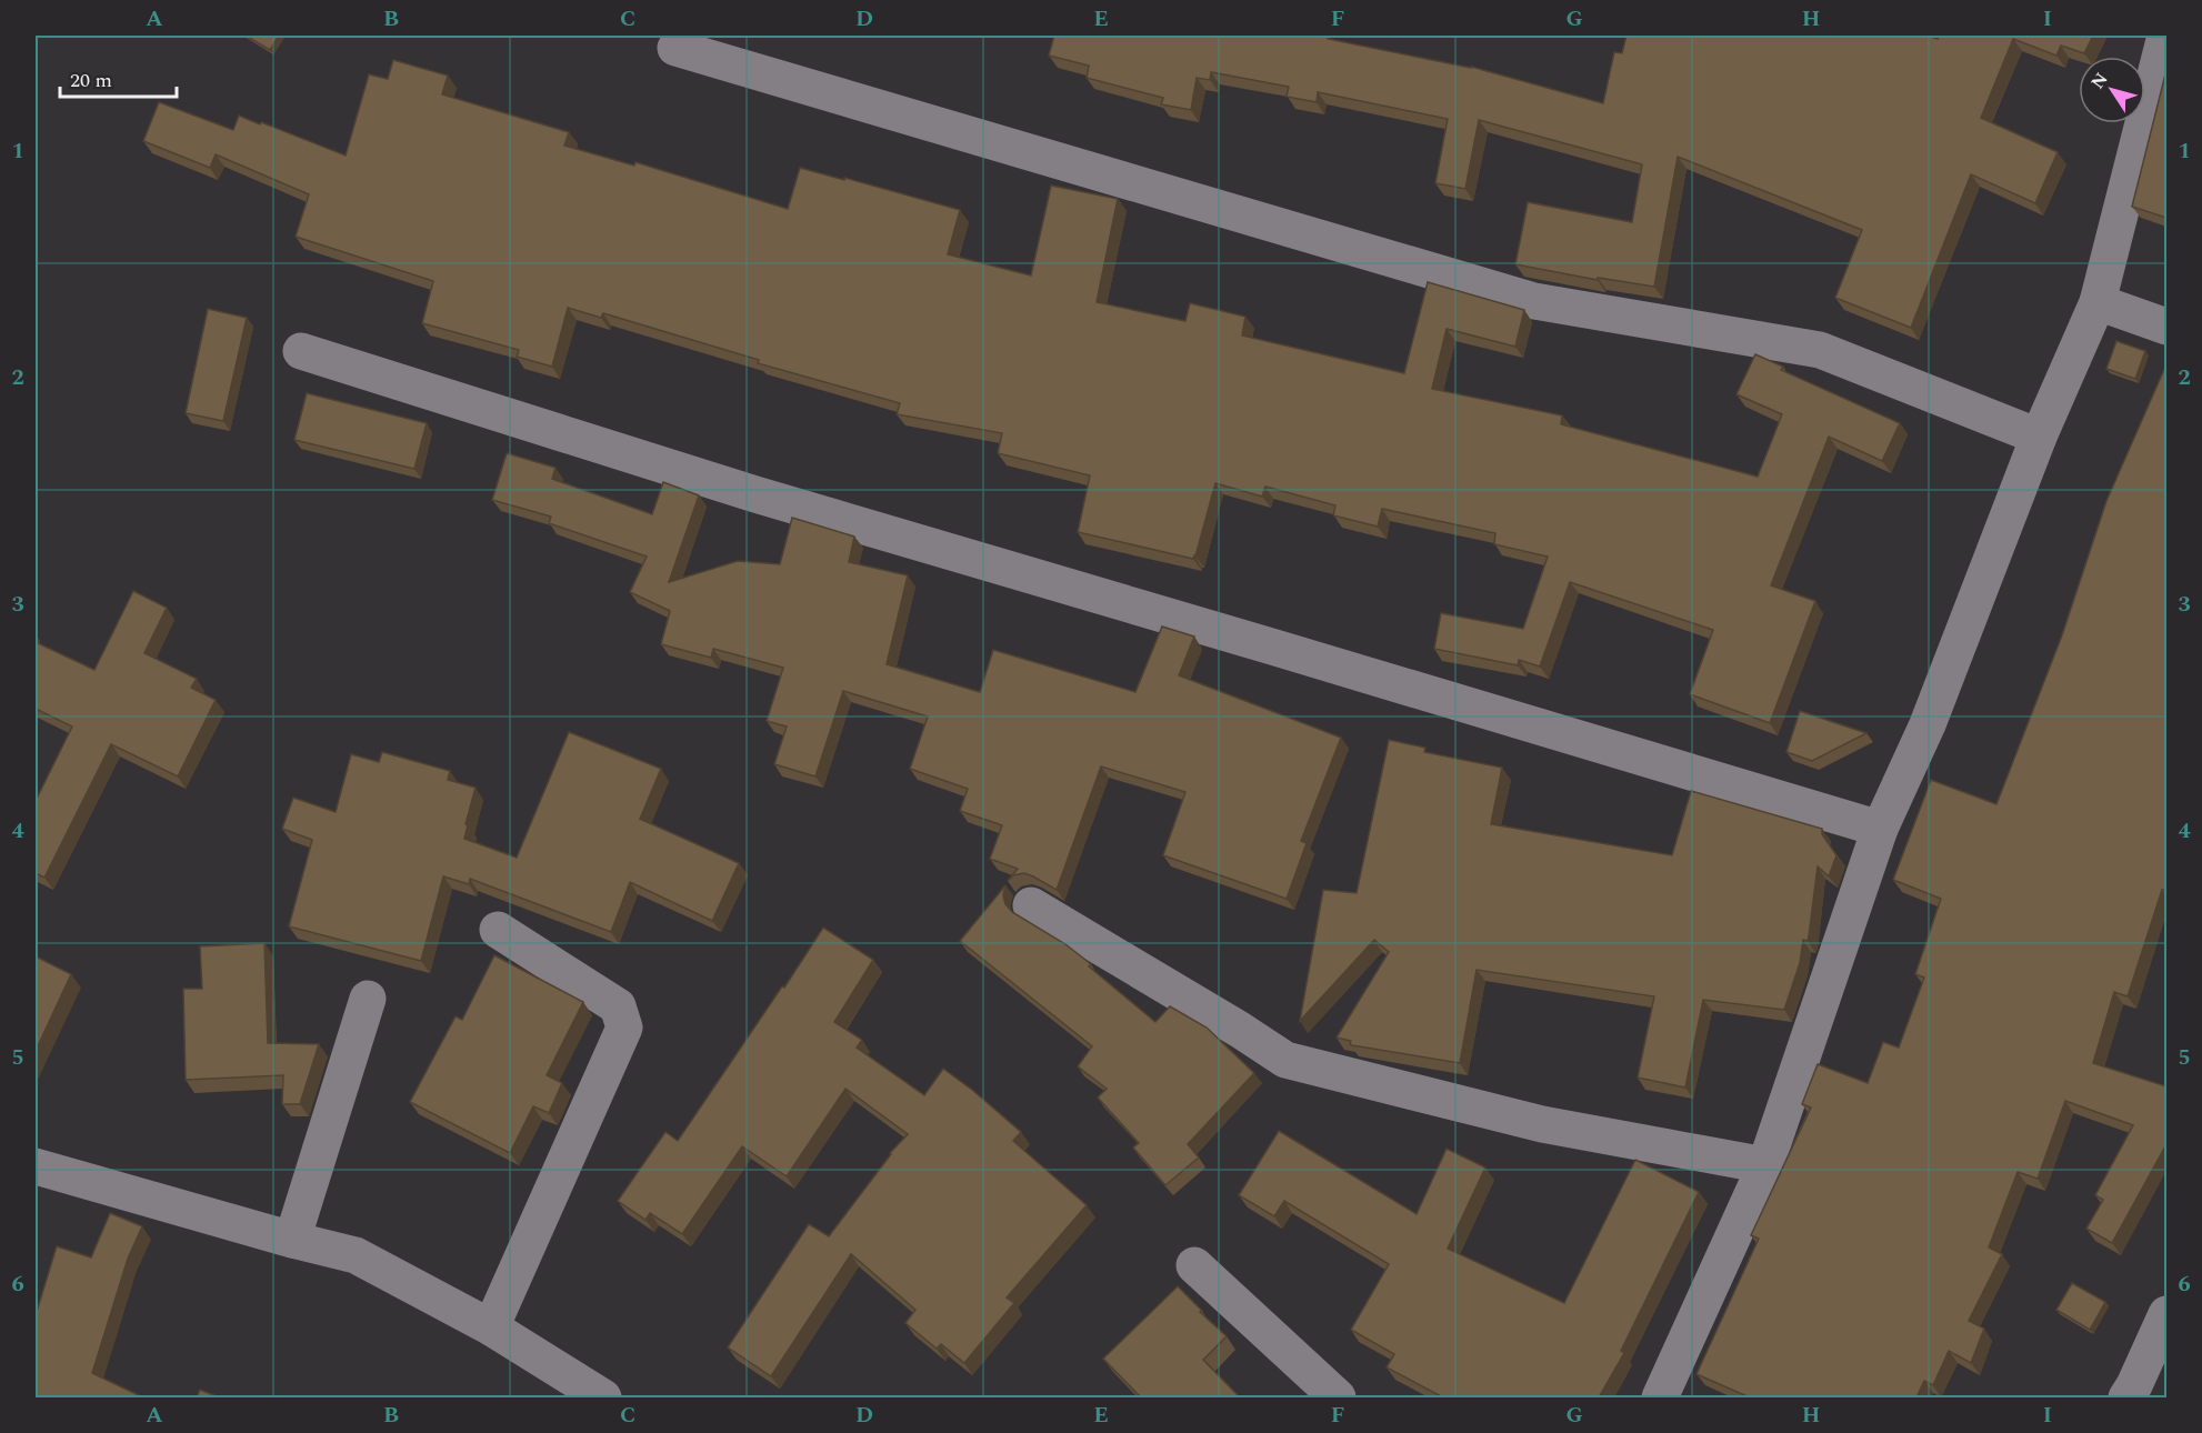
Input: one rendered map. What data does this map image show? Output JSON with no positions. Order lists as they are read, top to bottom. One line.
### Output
{"scale_bar":"20 m","north":"top left","grid":{"columns":["A","B","C","D","E","F","G","H","I"],"rows":["1","2","3","4","5","6"]}}
